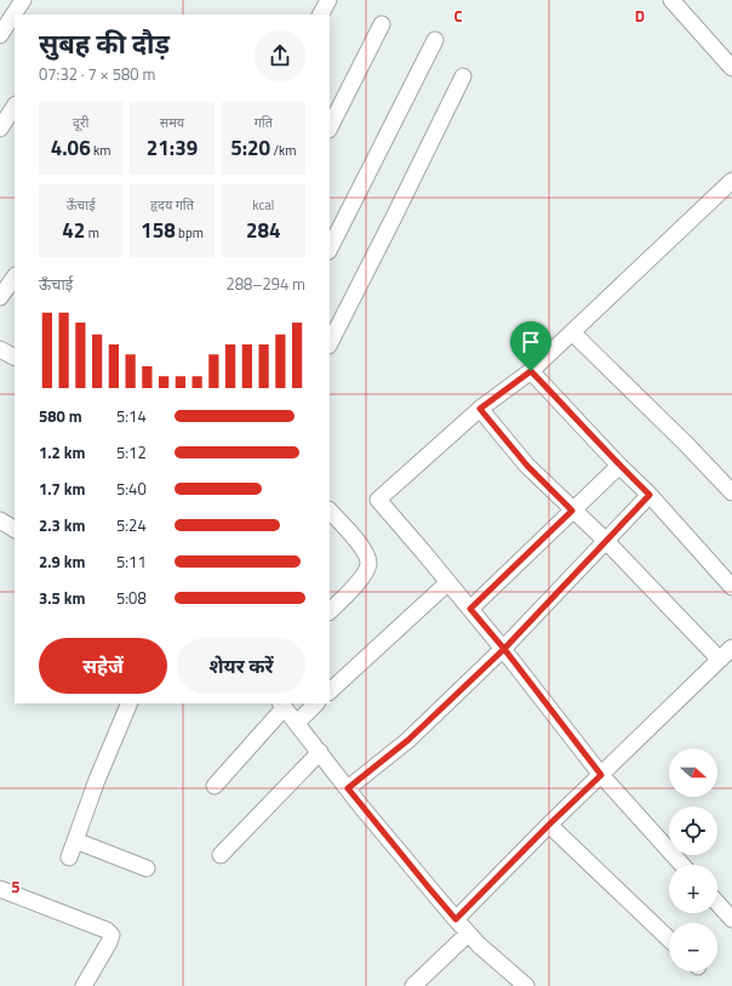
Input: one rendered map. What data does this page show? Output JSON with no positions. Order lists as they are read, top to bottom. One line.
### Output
{"north":"right","page":{"heading":["सुबह की दौड़","07:32 · 7 × 580 m"],"stats":[["दूरी","4.06 km"],["समय","21:39"],["गति","5:20 /km"],["ऊँचाई","42 m"],["हृदय गति","158 bpm"],["kcal","284"]],"chart":["ऊँचाई","288–294 m"],"list":[{"name":"580 m","note":"5:14"},{"name":"1.2 km","note":"5:12"},{"name":"1.7 km","note":"5:40"},{"name":"2.3 km","note":"5:24"},{"name":"2.9 km","note":"5:11"},{"name":"3.5 km","note":"5:08"}],"buttons":["सहेजें","शेयर करें"],"map_buttons":["+","−"]},"grid":{"columns":["C","D"],"rows":["5"]}}
